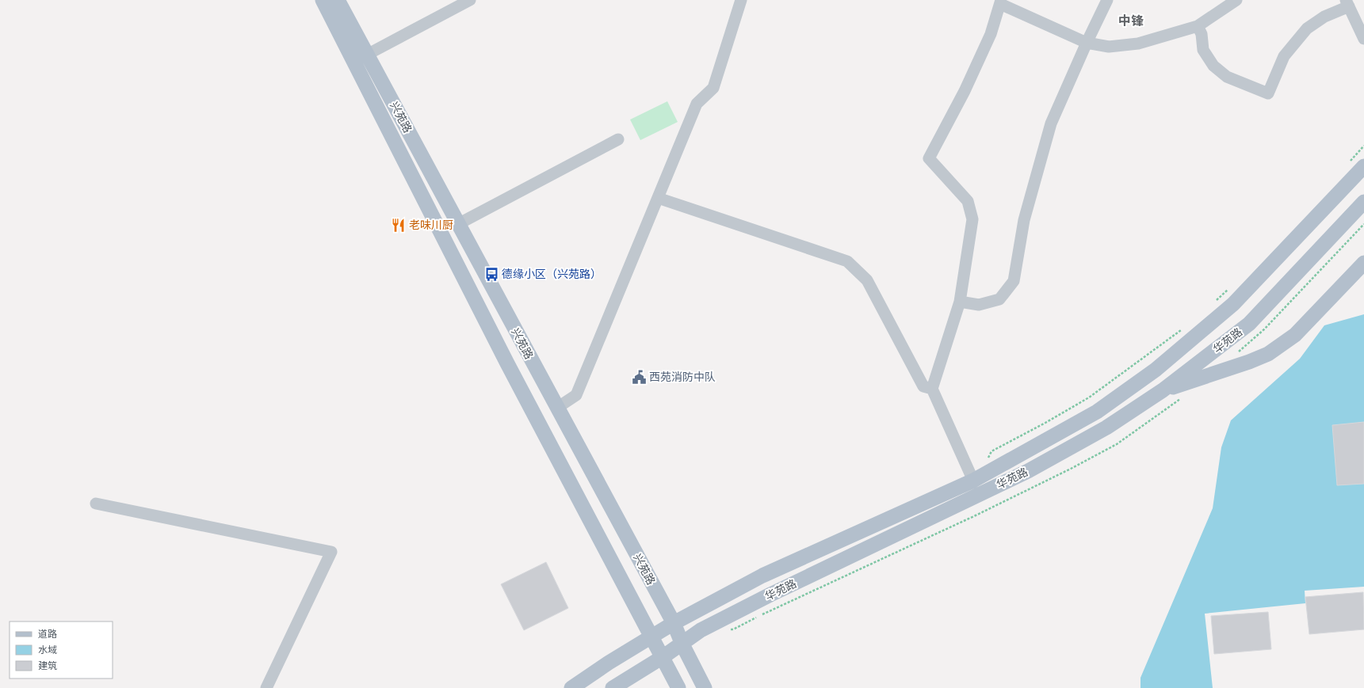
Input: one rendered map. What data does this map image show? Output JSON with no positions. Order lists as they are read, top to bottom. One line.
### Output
{"streets":{"main road":["兴苑路","华苑路"]},"crossings":[["兴苑路","华苑路"]],"districts":["中锋"],"places":{"restaurant":["老味川厨"],"bus stop":["德缘小区（兴苑路）"],"public building":["西苑消防中队"]},"legend":["道路","水域","建筑"]}
